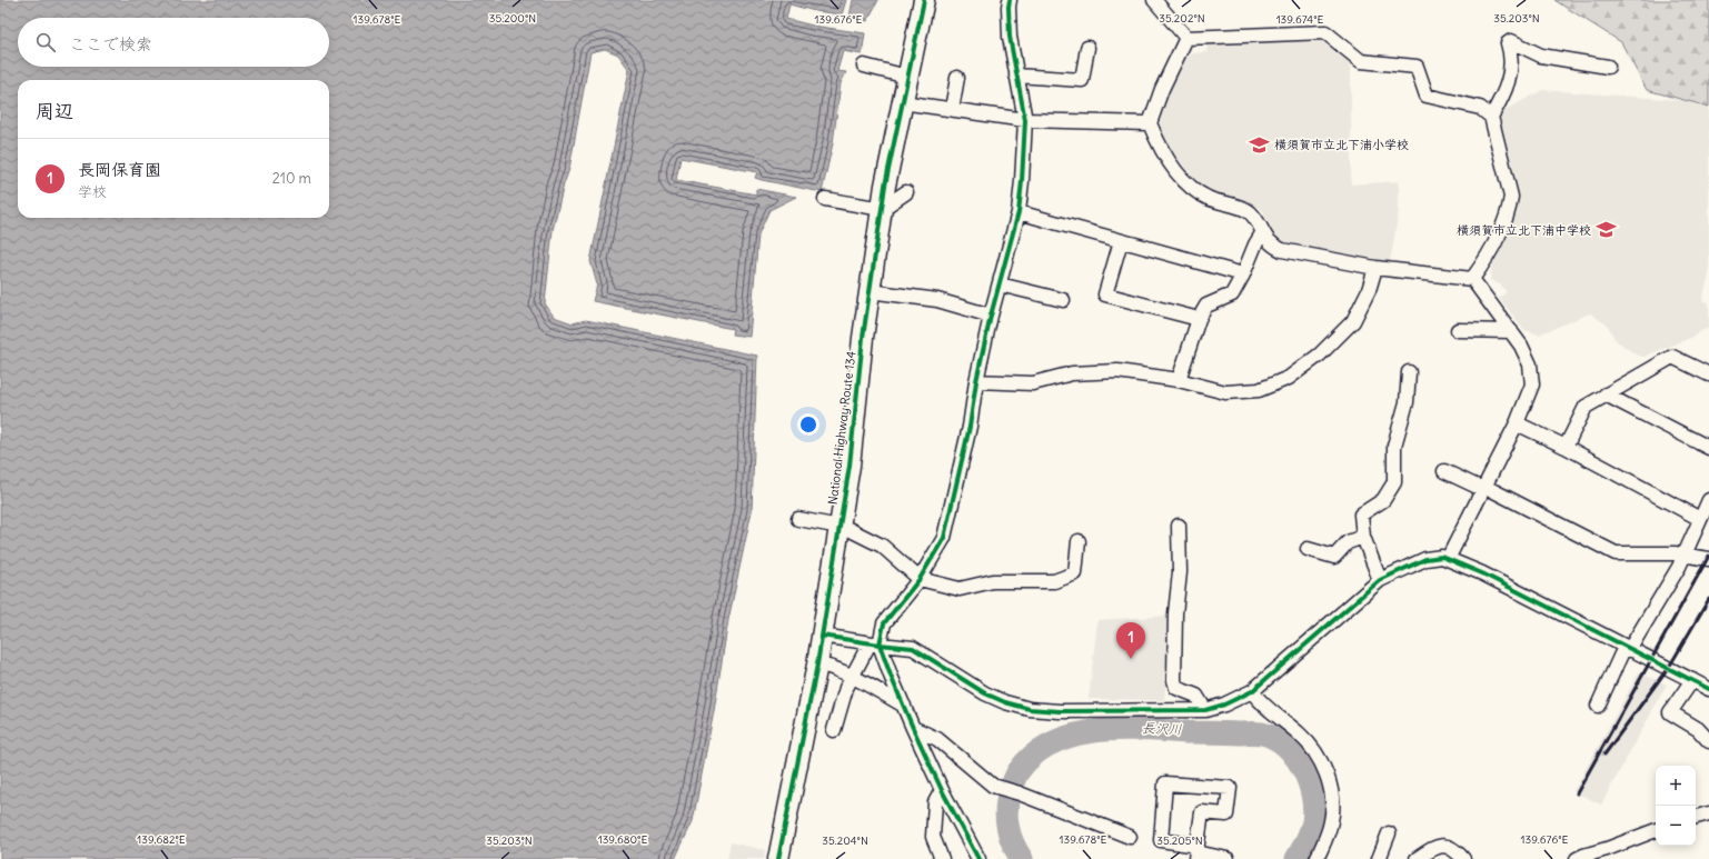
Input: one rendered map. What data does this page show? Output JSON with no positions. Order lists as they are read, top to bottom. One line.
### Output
{"streets":{"highway":["National Highway Route 134"]},"water":["長沢川"],"places":{"school or university":["横須賀市立北下浦小学校","横須賀市立北下浦中学校"]},"page":{"search":"ここで検索","heading":"周辺","list":[{"mark":"1","name":"長岡保育園","note":"学校","value":"210 m"}],"pins":"1","map_buttons":["+","−"]},"coordinates":["35.200°N","35.202°N","35.203°N","139.676°E","139.678°E","139.674°E","139.682°E","139.680°E","35.204°N","35.205°N"]}
